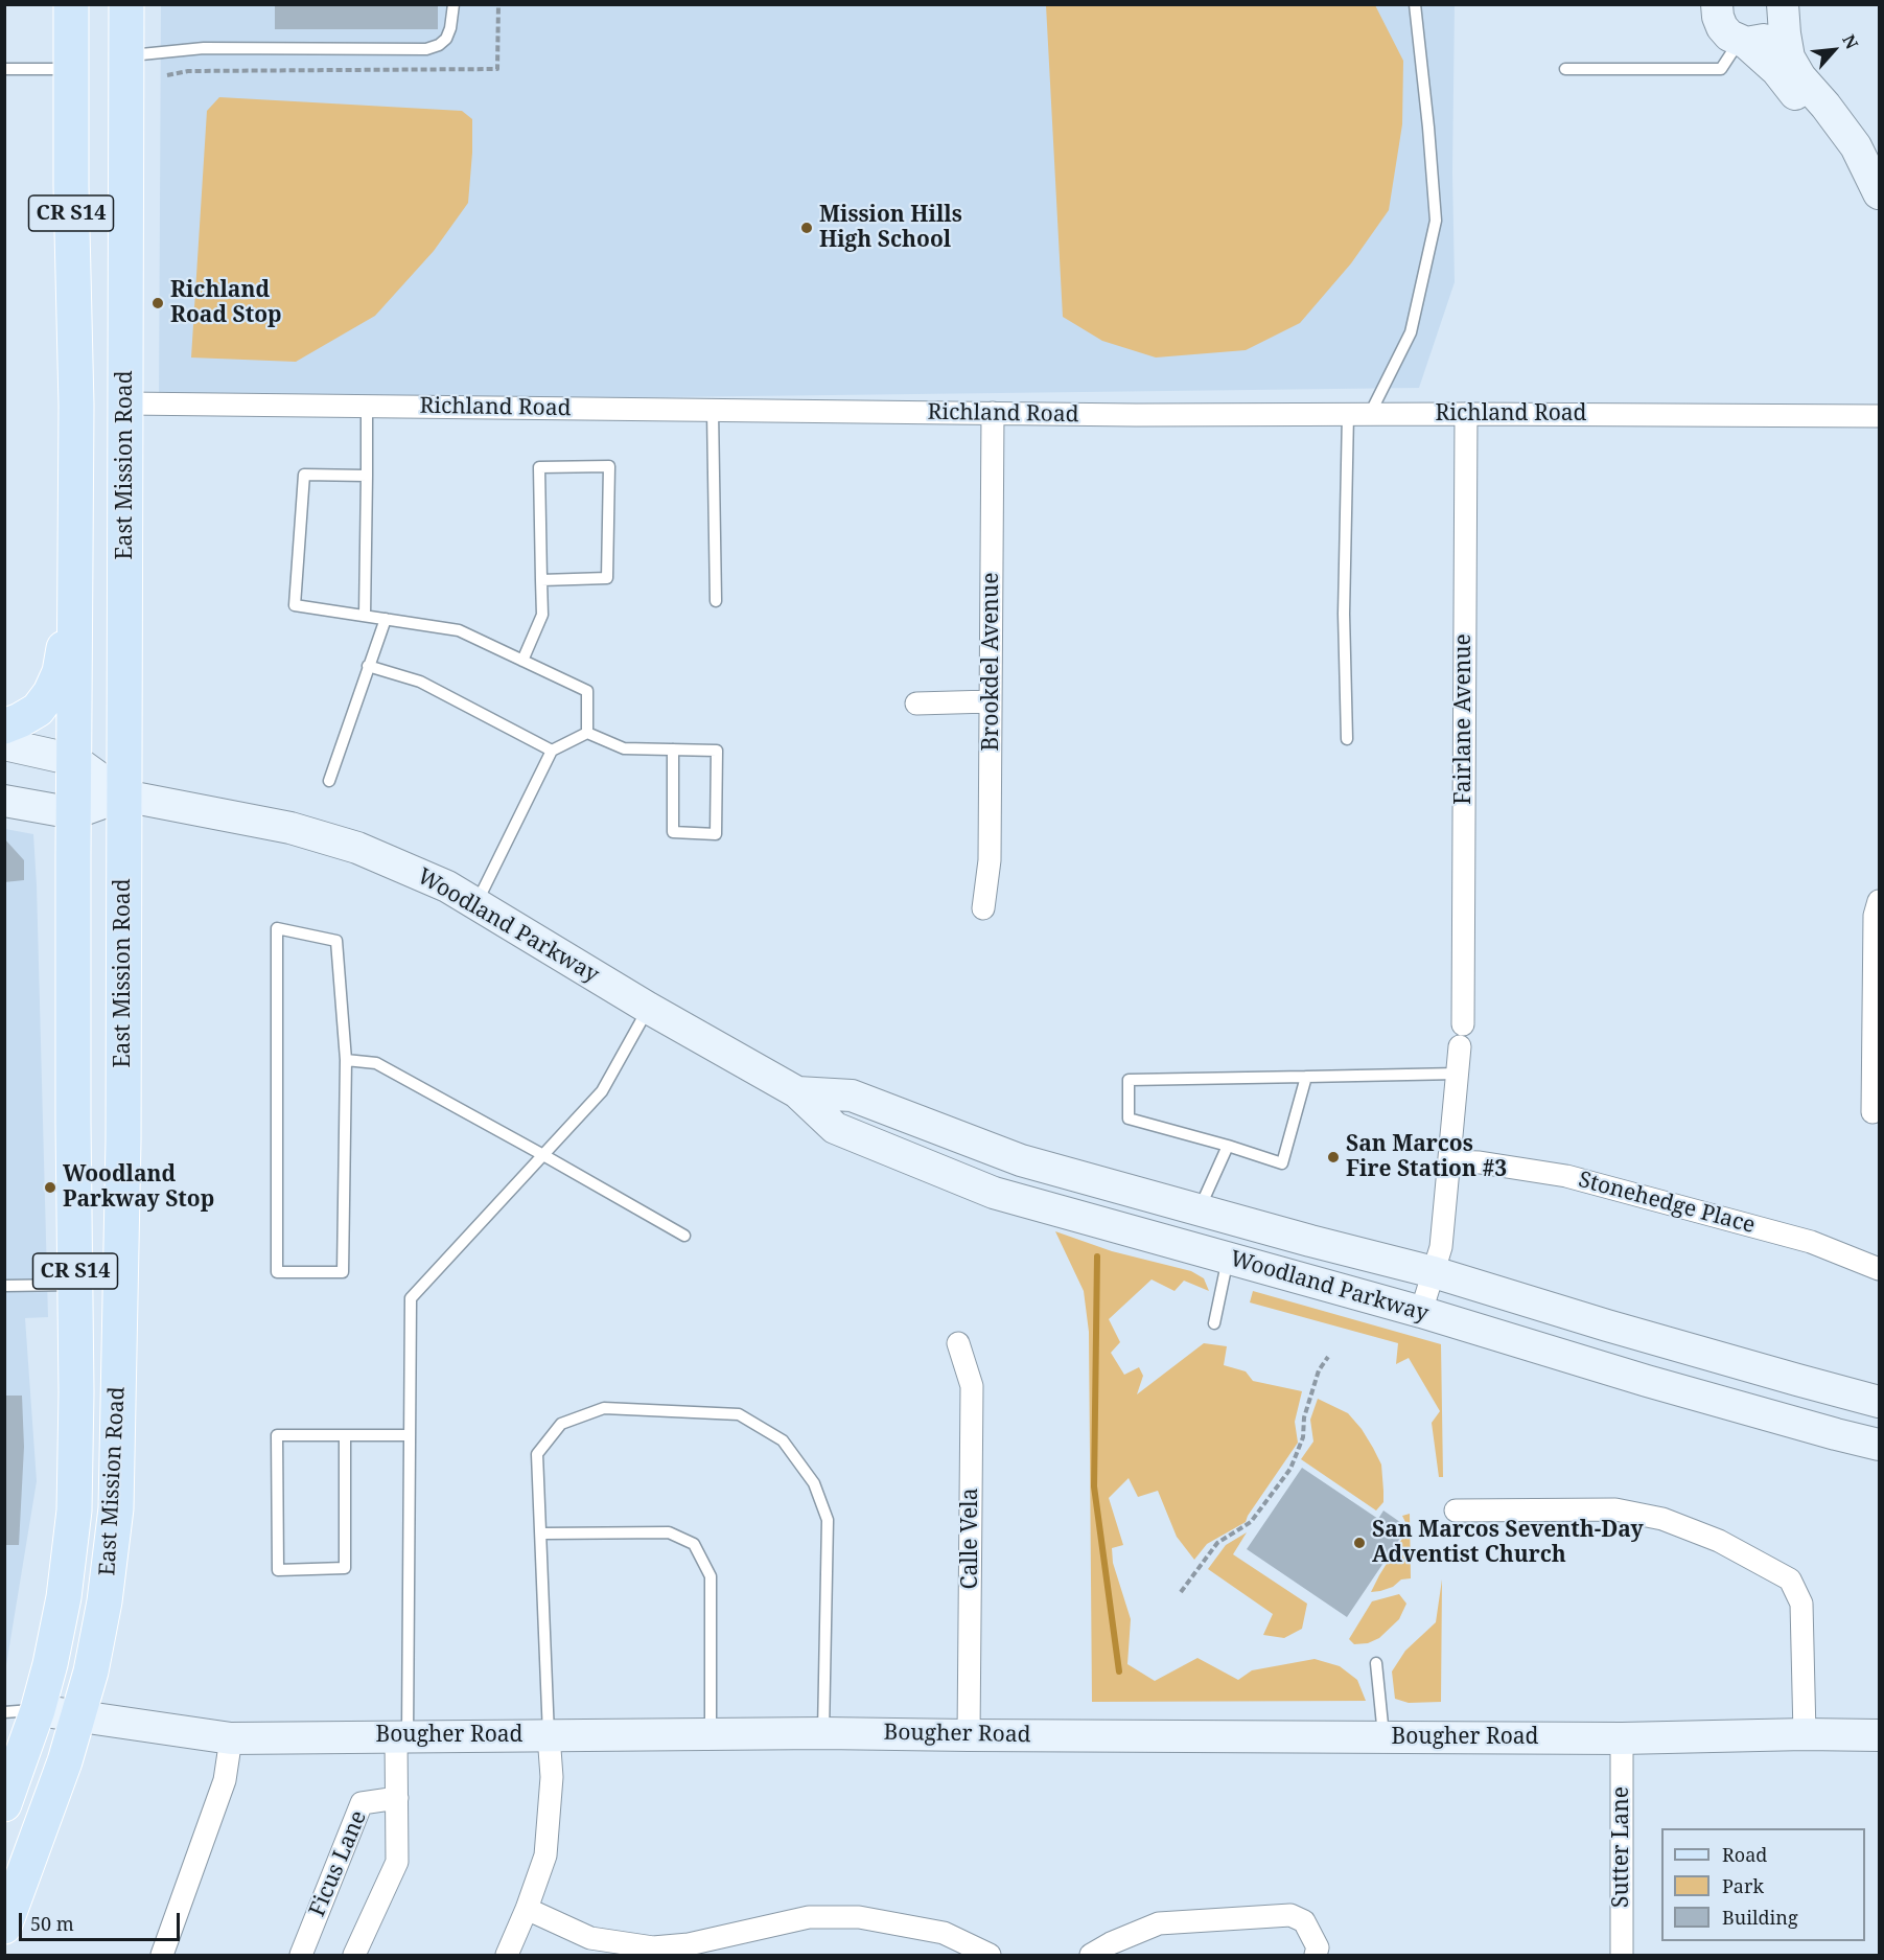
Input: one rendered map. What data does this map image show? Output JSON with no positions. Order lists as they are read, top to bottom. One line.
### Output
{"streets":{"main road":["CR S14","East Mission Road","Woodland Parkway","Bougher Road"],"street":["Richland Road","Brookdel Avenue","Fairlane Avenue","Stonehedge Place","Calle Vela","Sutter Lane","Ficus Lane"]},"crossings":[["Richland Road","East Mission Road"],["Richland Road","Brookdel Avenue"],["Richland Road","Fairlane Avenue"],["East Mission Road","Woodland Parkway"],["East Mission Road","Bougher Road"],["Calle Vela","Bougher Road"],["Bougher Road","Sutter Lane"]],"places":["Mission Hills High School","Richland Road Stop","San Marcos Fire Station #3","Woodland Parkway Stop","San Marcos Seventh-Day Adventist Church"],"legend":["Road","Park","Building"],"scale_bar":"50 m","north":"top right"}
